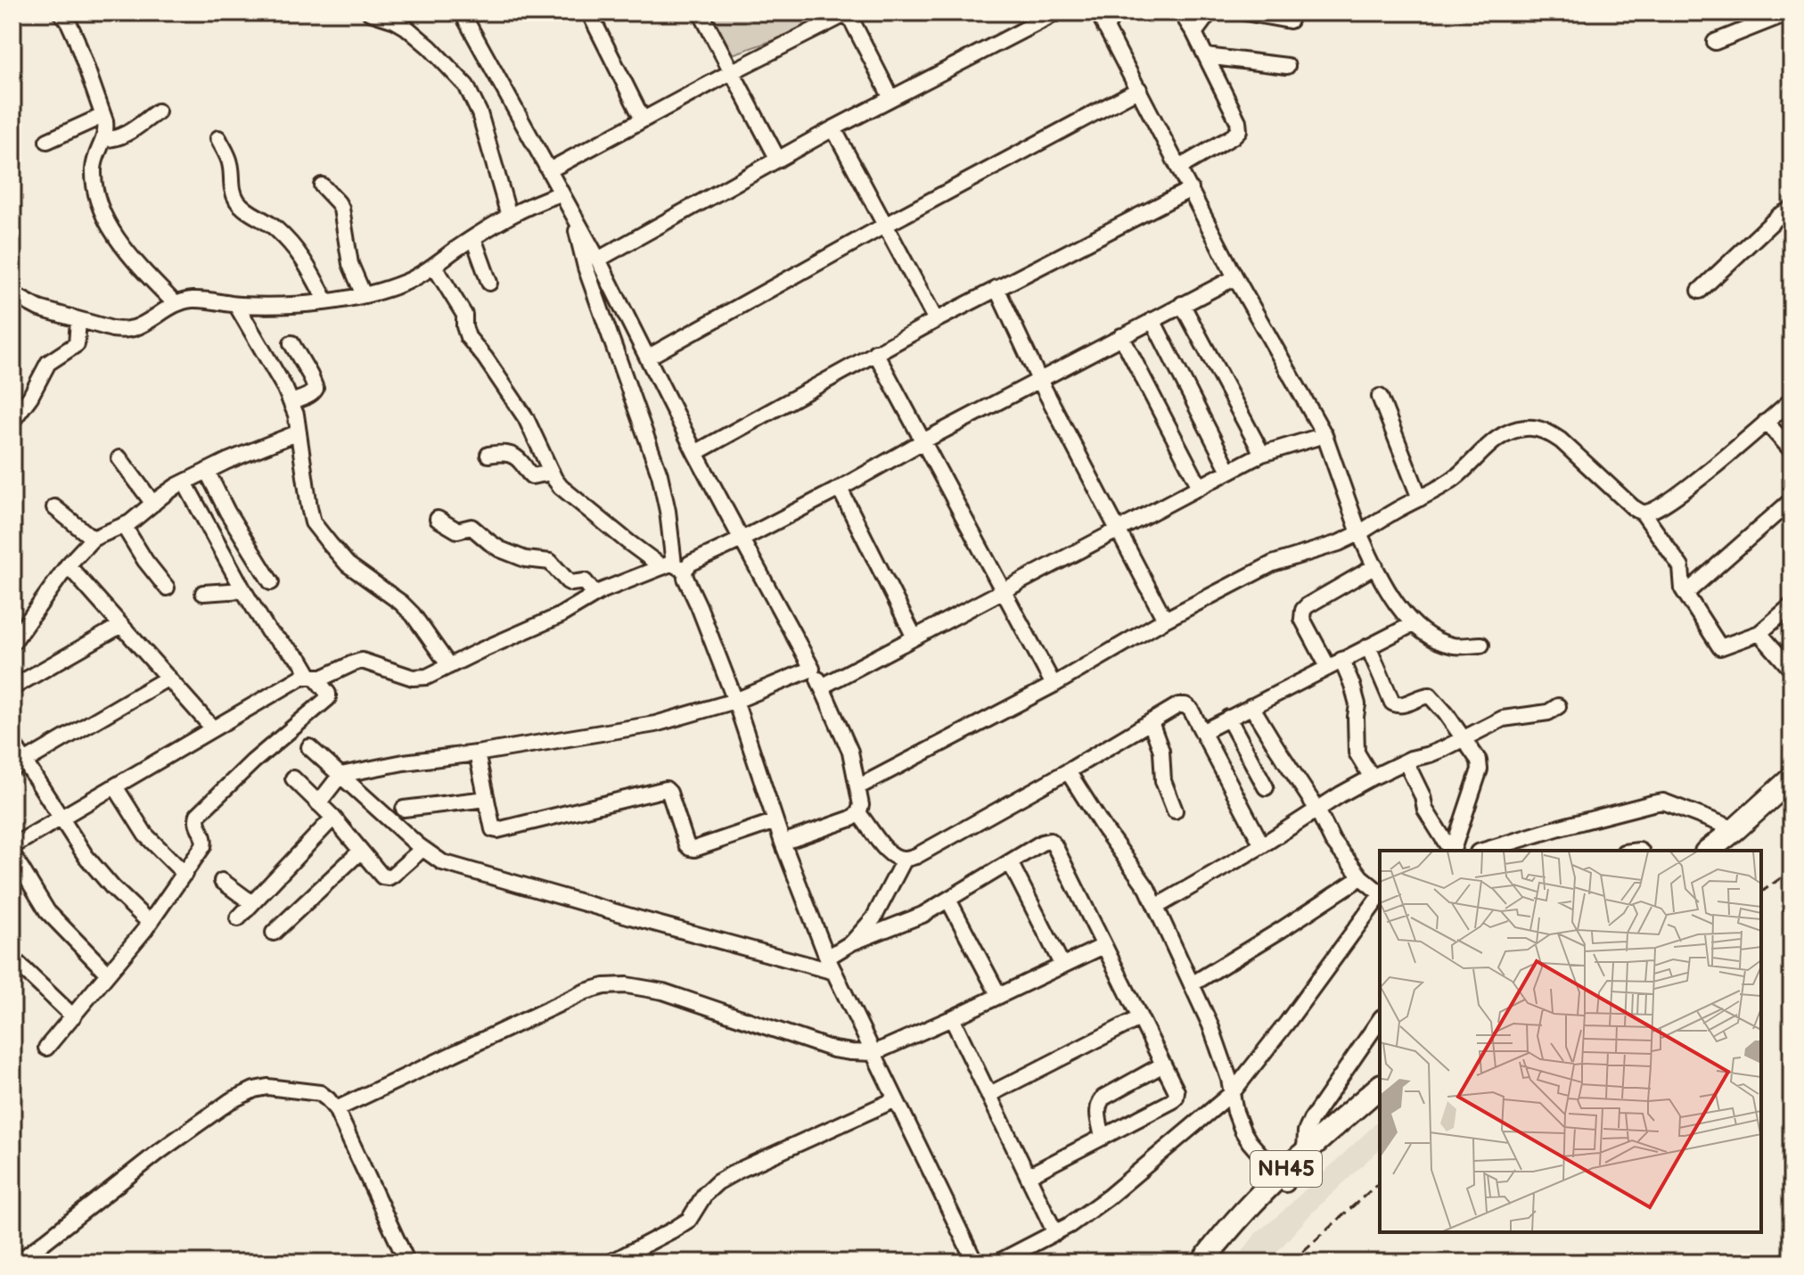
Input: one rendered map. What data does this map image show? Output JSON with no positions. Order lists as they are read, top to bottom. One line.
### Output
{"streets":{"highway":["NH45"]}}
